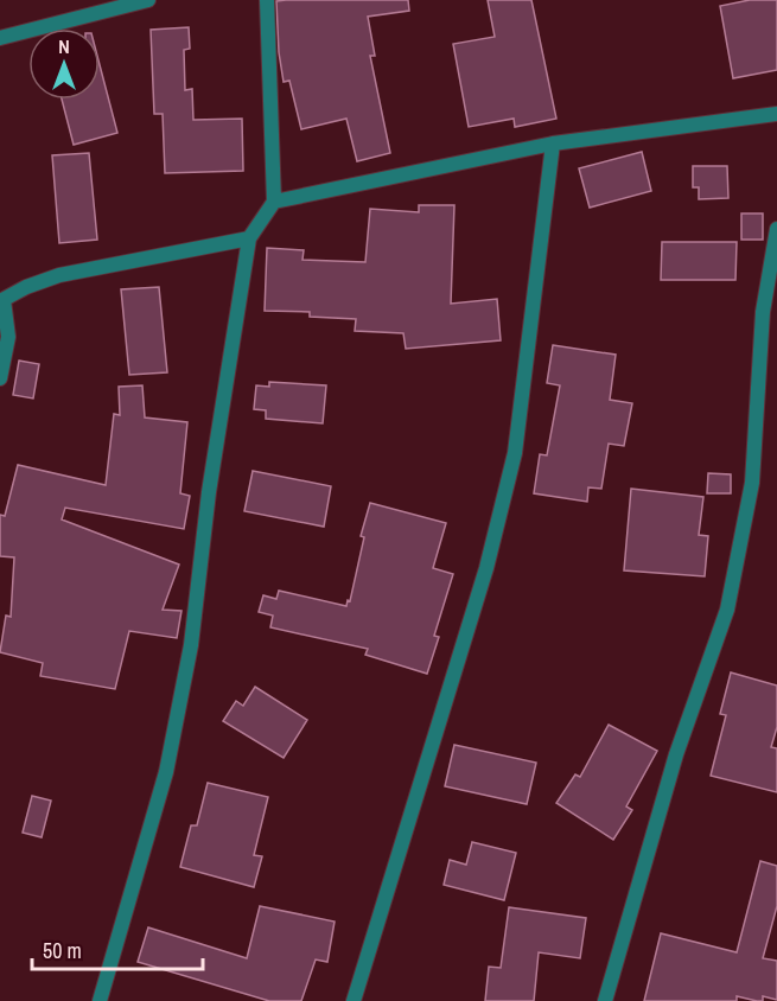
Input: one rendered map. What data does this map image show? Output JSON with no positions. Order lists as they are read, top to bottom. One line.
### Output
{"scale_bar":"50 m","north":"top"}
